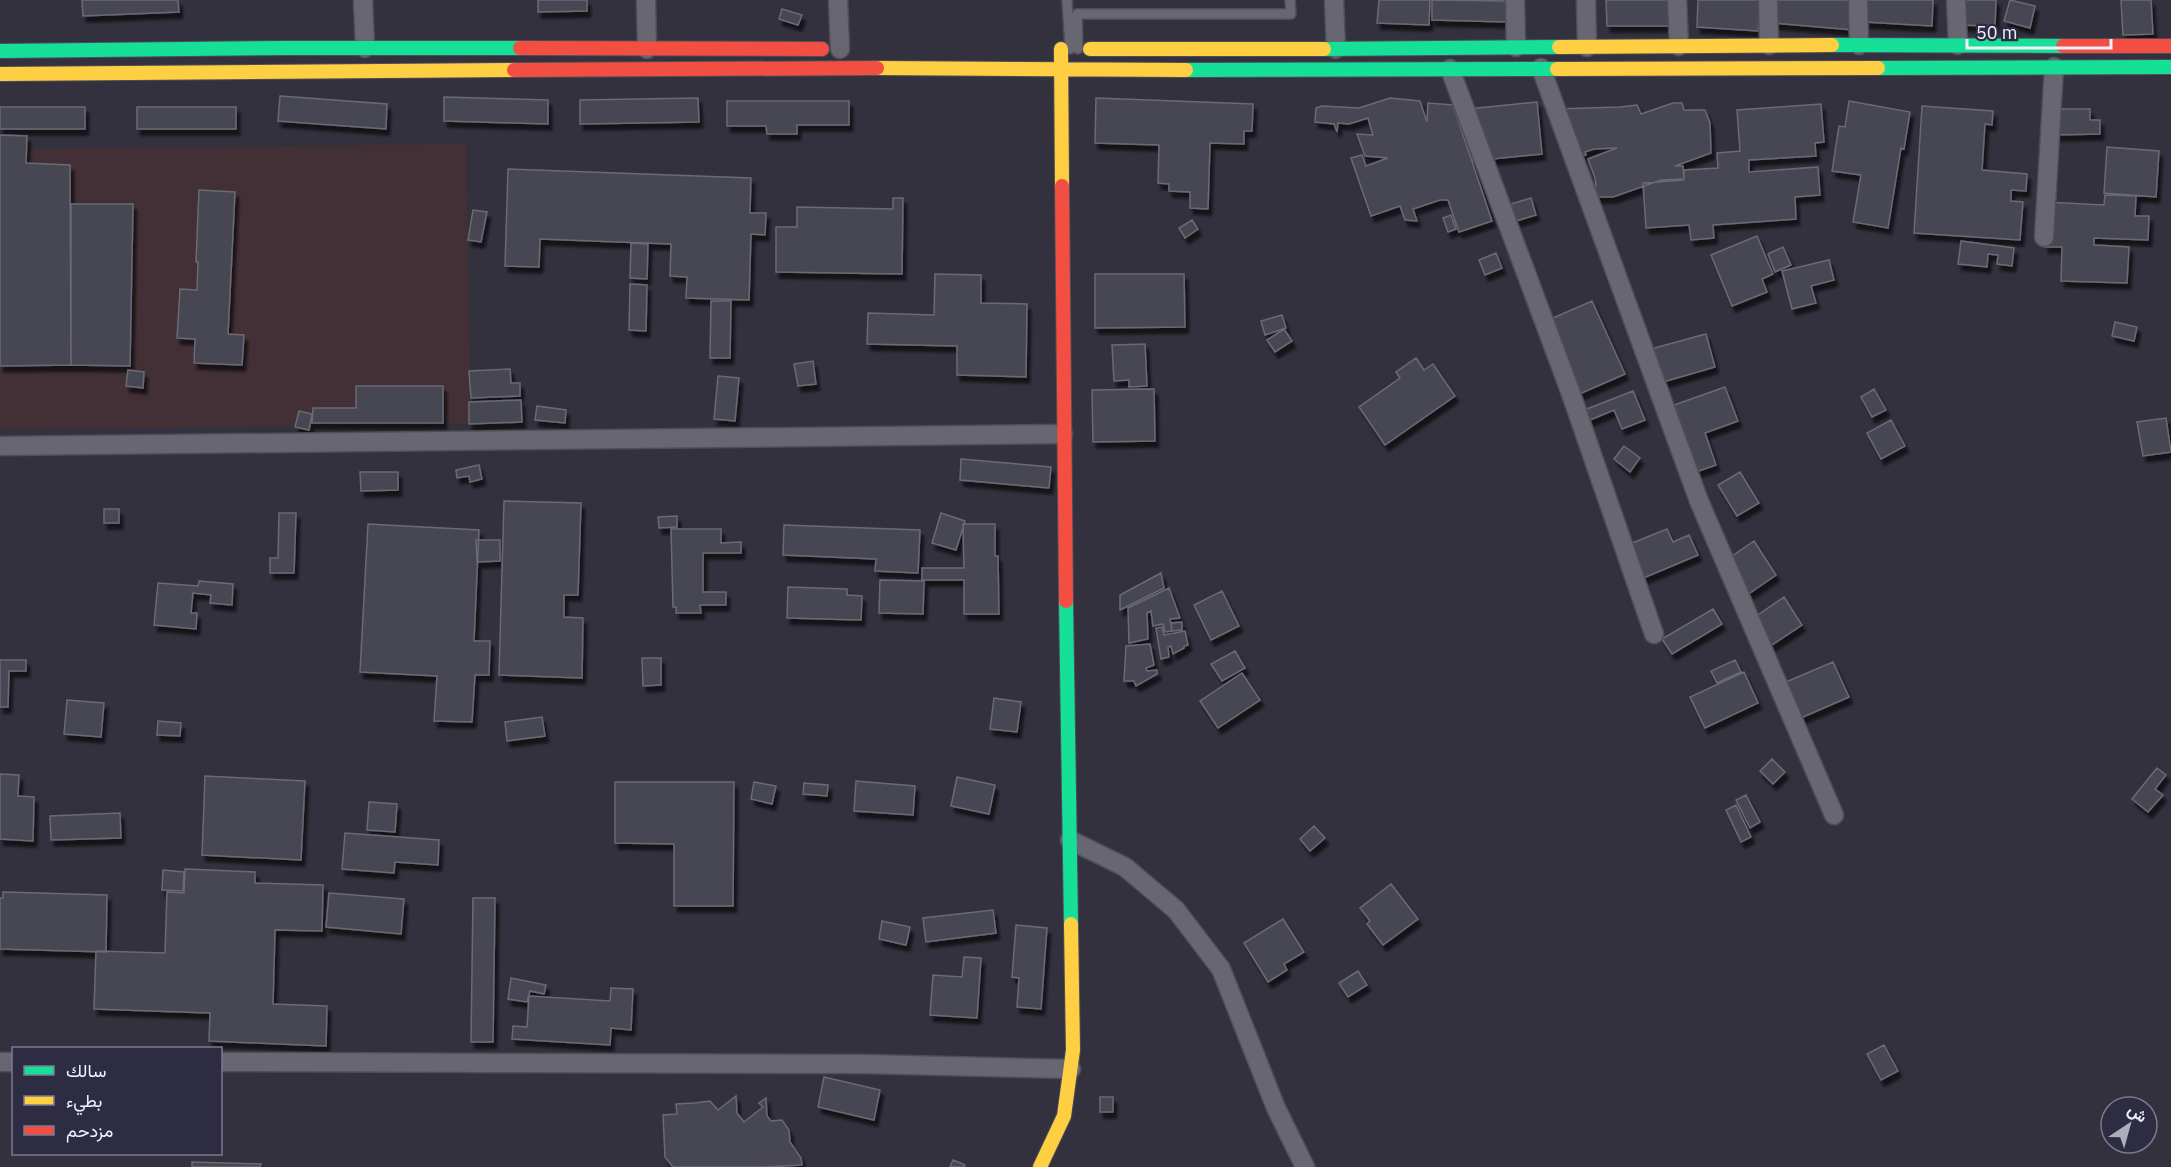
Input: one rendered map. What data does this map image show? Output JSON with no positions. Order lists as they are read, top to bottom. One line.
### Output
{"legend":["سالك","بطيء","مزدحم"],"scale_bar":"50 m","north":"top right"}
